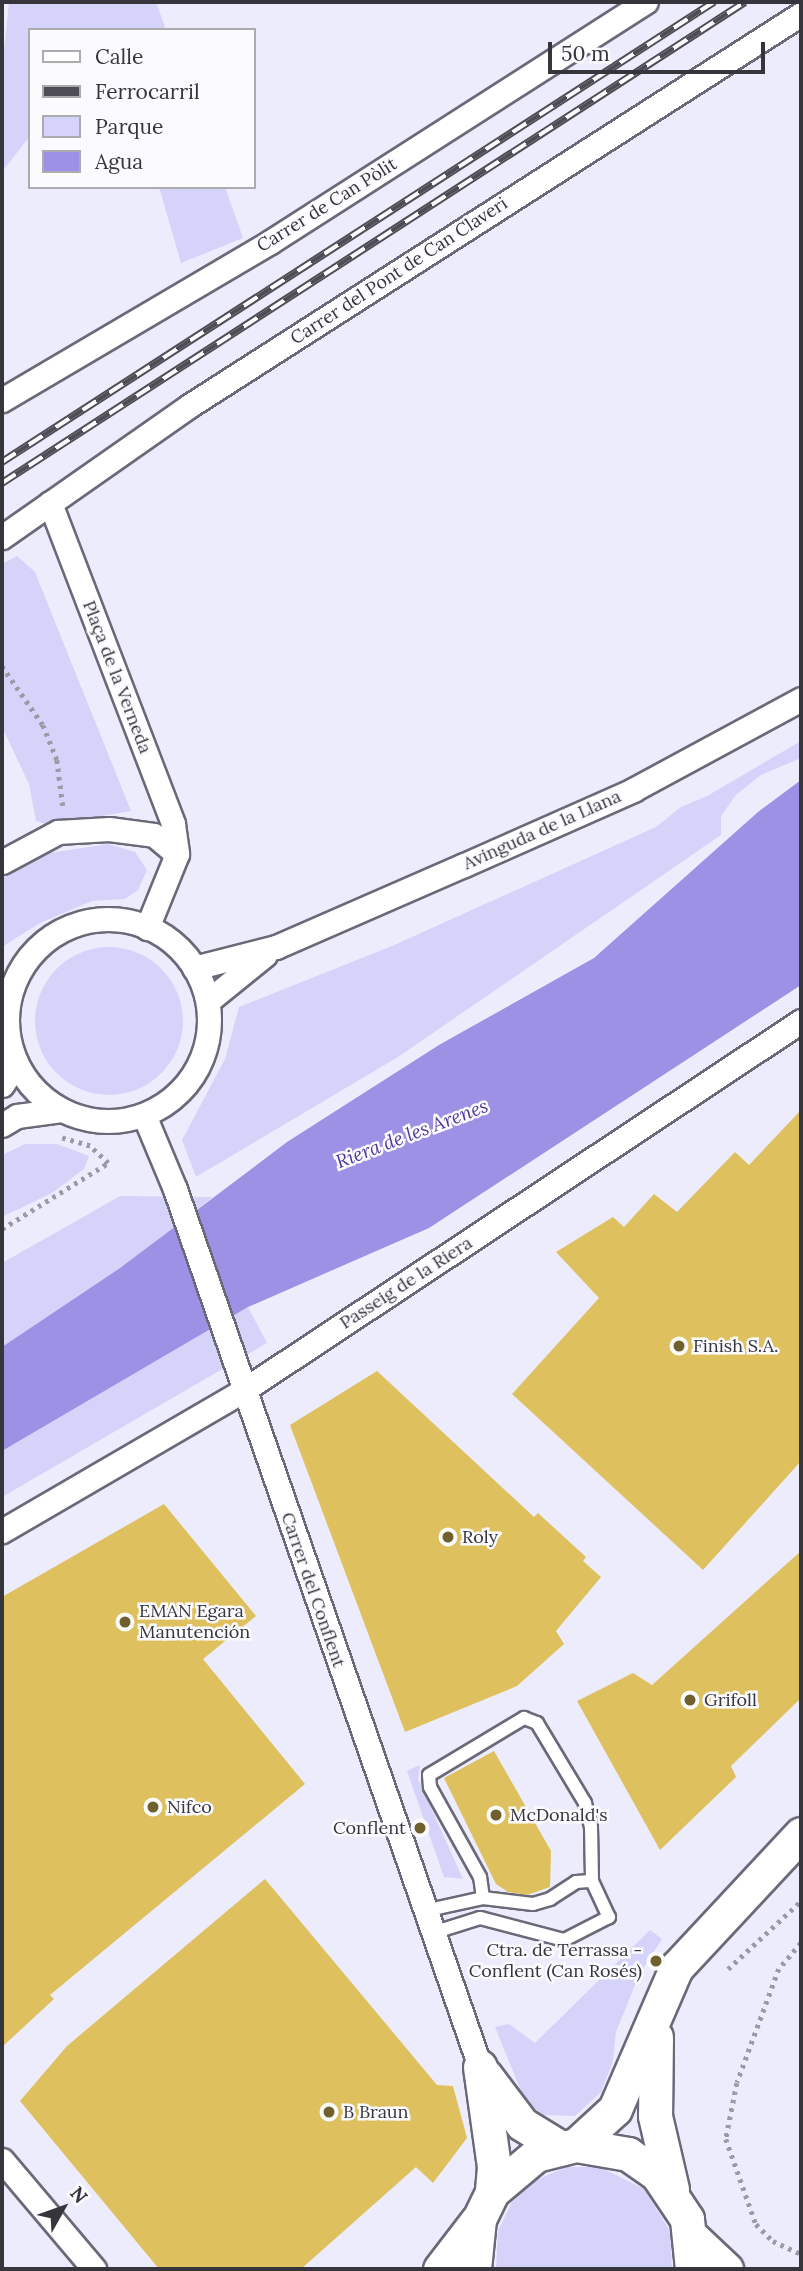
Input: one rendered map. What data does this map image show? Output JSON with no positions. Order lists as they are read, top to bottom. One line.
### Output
{"streets":{"street":["Carrer de Can Pòlit","Carrer del Pont de Can Claveri","Plaça de la Verneda","Avinguda de la Llana","Passeig de la Riera","Carrer del Conflent"]},"crossings":[["Carrer del Pont de Can Claveri","Plaça de la Verneda"],["Avinguda de la Llana","Carrer del Conflent"],["Passeig de la Riera","Carrer del Conflent"]],"water":["Riera de les Arenes"],"places":["Finish S.A.","Roly","EMAN Egara Manutención","Grifoll","Nifco","McDonald's","Conflent","Ctra. de Terrassa - Conflent (Can Rosés)","B Braun"],"legend":["Calle","Ferrocarril","Parque","Agua"],"scale_bar":"50 m","north":"top right"}
